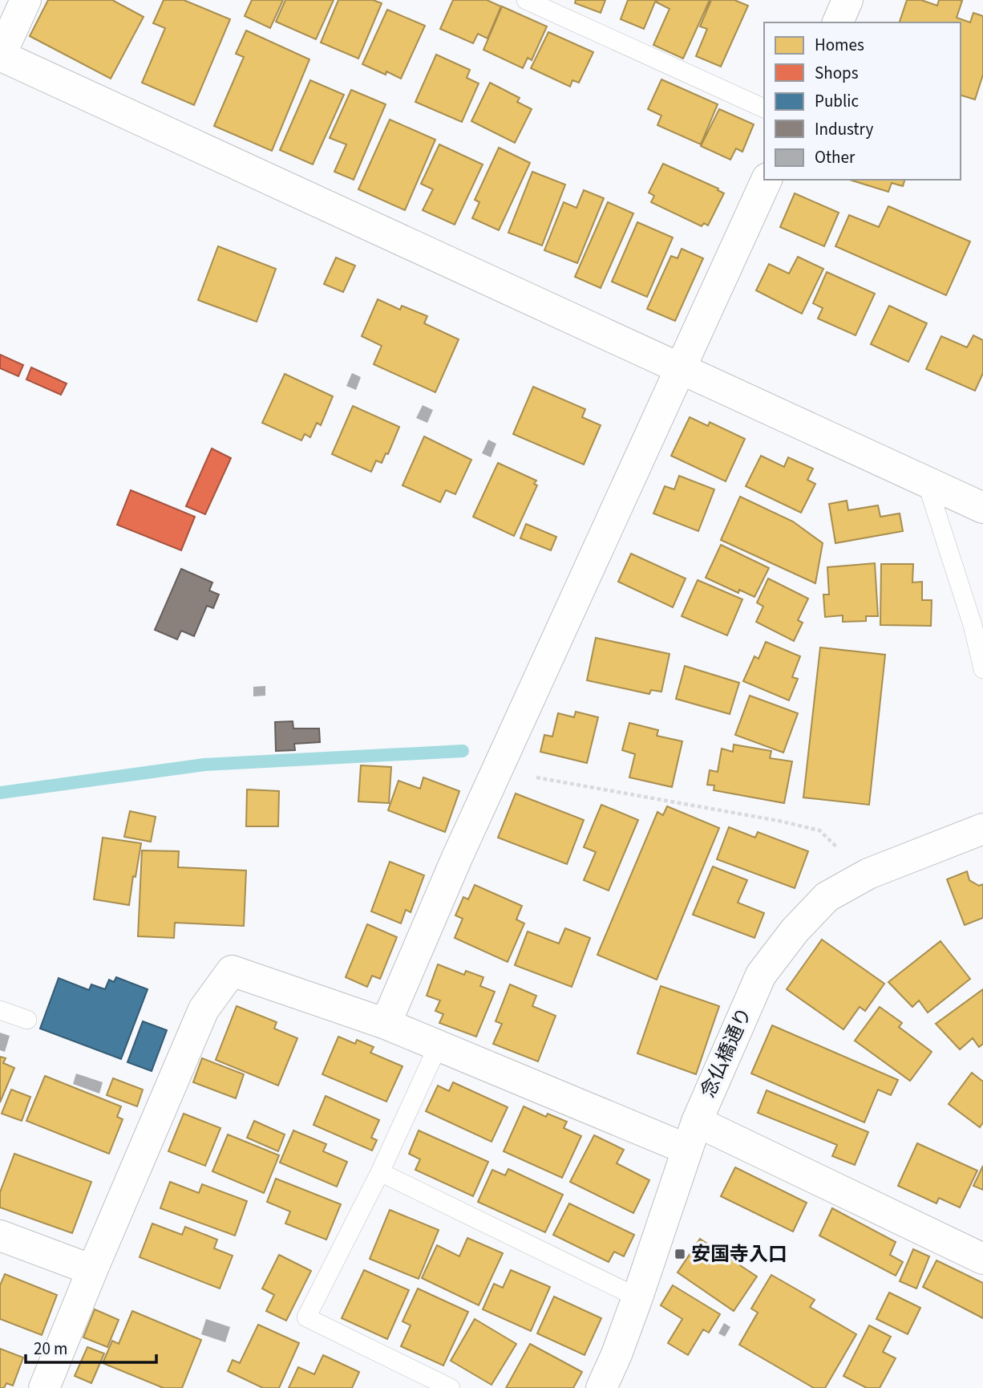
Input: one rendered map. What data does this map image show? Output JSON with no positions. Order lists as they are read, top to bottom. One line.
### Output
{"streets":{"street":["念仏橋通り"]},"places":{"transit":["安国寺入口"]},"legend":["Homes","Shops","Public","Industry","Other"],"scale_bar":"20 m"}
